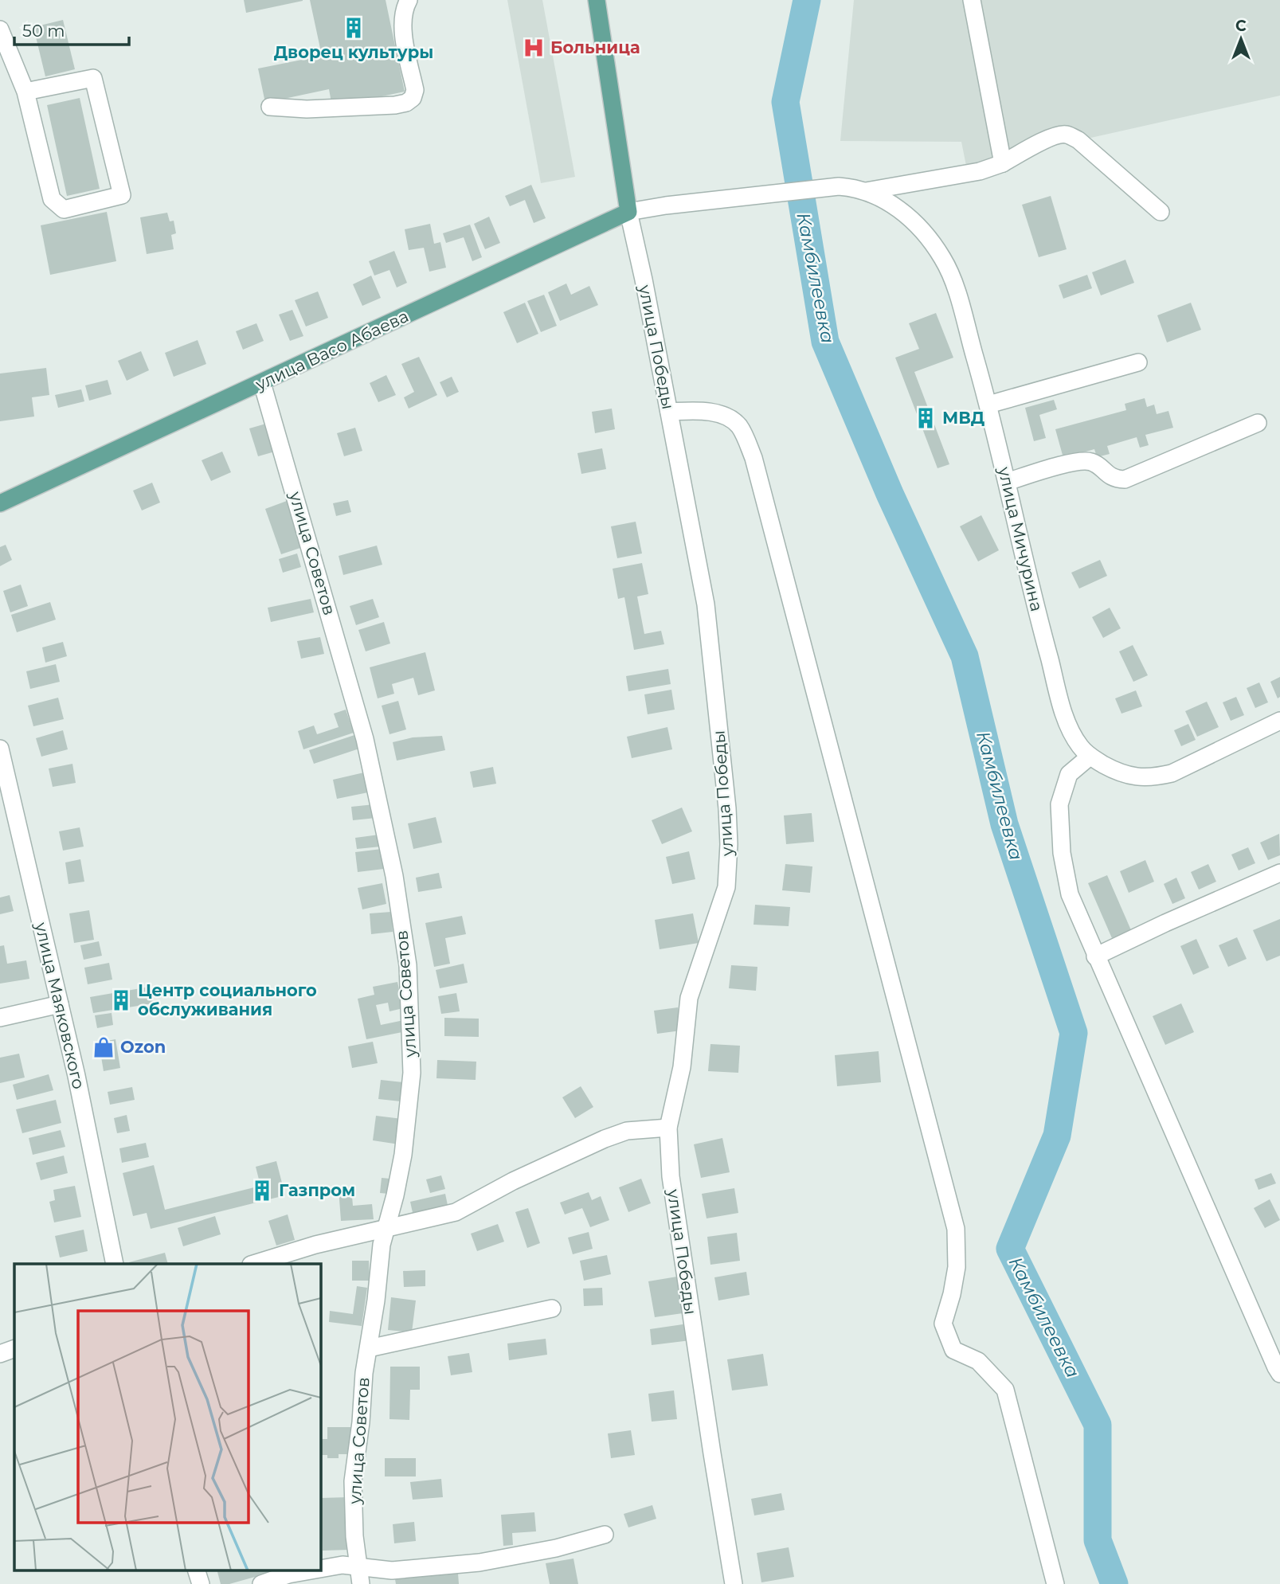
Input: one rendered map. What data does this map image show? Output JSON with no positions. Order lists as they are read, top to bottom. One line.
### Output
{"streets":{"main road":["улица Победы","улица Васо Абаева"],"street":["улица Мичурина","улица Советов","улица Маяковского"]},"crossings":[["улица Победы","улица Васо Абаева"],["улица Васо Абаева","улица Мичурина"],["улица Васо Абаева","улица Советов"]],"water":["Камбилеевка"],"places":{"building":["Дворец культуры","МВД","Центр социального обслуживания","Газпром"],"hospital":["Больница"],"shop":["Ozon"]},"scale_bar":"50 m","north":"top"}
